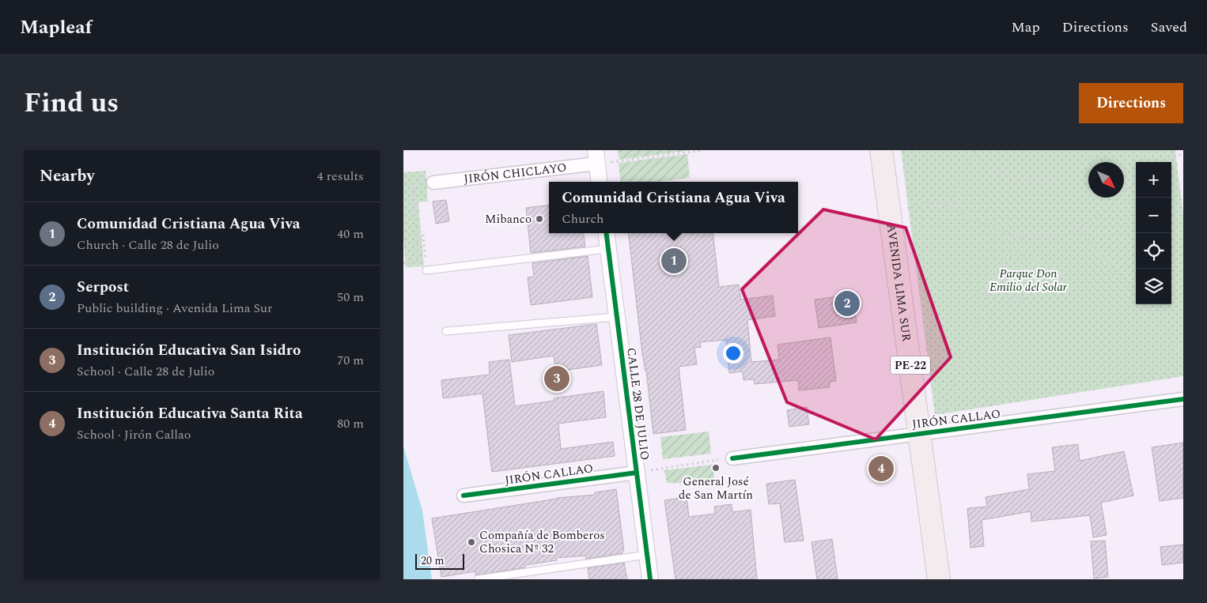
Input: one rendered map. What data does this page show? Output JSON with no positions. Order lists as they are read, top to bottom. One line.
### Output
{"streets":{"highway":["AVENIDA LIMA SUR","PE-22"],"street":["JIRÓN CHICLAYO","CALLE 28 DE JULIO","JIRÓN CALLAO"]},"crossings":[["AVENIDA LIMA SUR","JIRÓN CALLAO"],["CALLE 28 DE JULIO","JIRÓN CALLAO"]],"parks":["Parque Don Emilio del Solar"],"places":["Mibanco","General José de San Martín","Compañía de Bomberos Chosica Nº 32"],"scale_bar":"20 m","north":"bottom right","page":{"header":"Mapleaf","nav":["Map","Directions","Saved"],"title":"Find us","buttons":"Directions","heading":["Nearby","4 results"],"map_buttons":["+","−"],"popup":["Comunidad Cristiana Agua Viva","Church"],"list":[{"mark":"1","name":"Comunidad Cristiana Agua Viva","note":"Church · Calle 28 de Julio","value":"40 m"},{"mark":"2","name":"Serpost","note":"Public building · Avenida Lima Sur","value":"50 m"},{"mark":"3","name":"Institución Educativa San Isidro","note":"School · Calle 28 de Julio","value":"70 m"},{"mark":"4","name":"Institución Educativa Santa Rita","note":"School · Jirón Callao","value":"80 m"}],"pins":["1","2","3","4"],"scale":"20 m"}}
